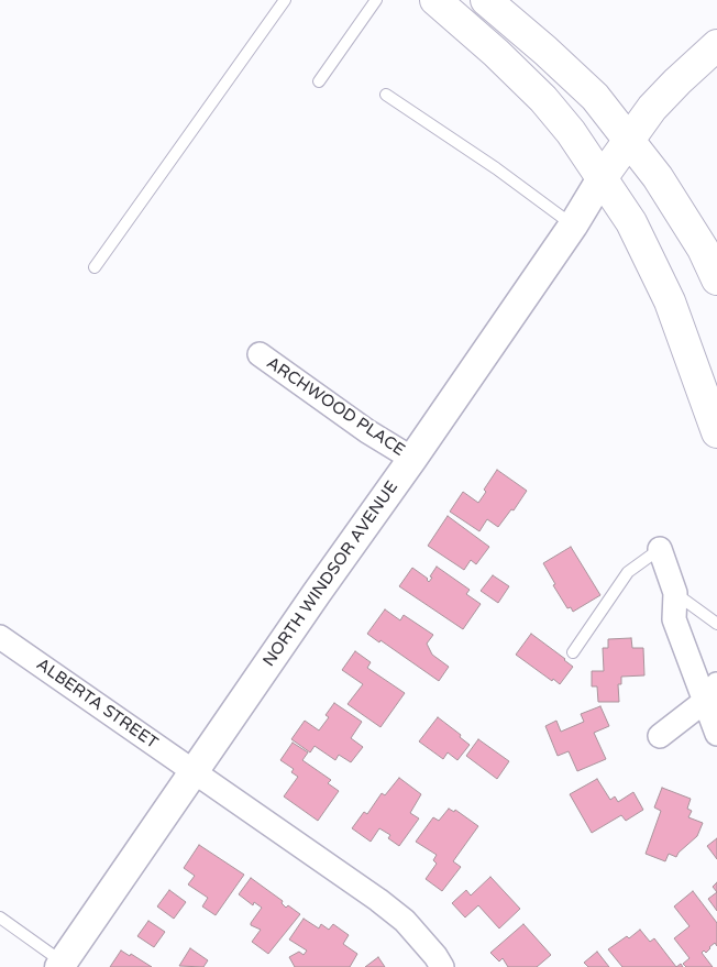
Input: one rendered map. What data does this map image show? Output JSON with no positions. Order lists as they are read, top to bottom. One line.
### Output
{"streets":{"street":["ARCHWOOD PLACE","NORTH WINDSOR AVENUE","ALBERTA STREET"]},"crossings":[["ARCHWOOD PLACE","NORTH WINDSOR AVENUE"],["NORTH WINDSOR AVENUE","ALBERTA STREET"]]}
